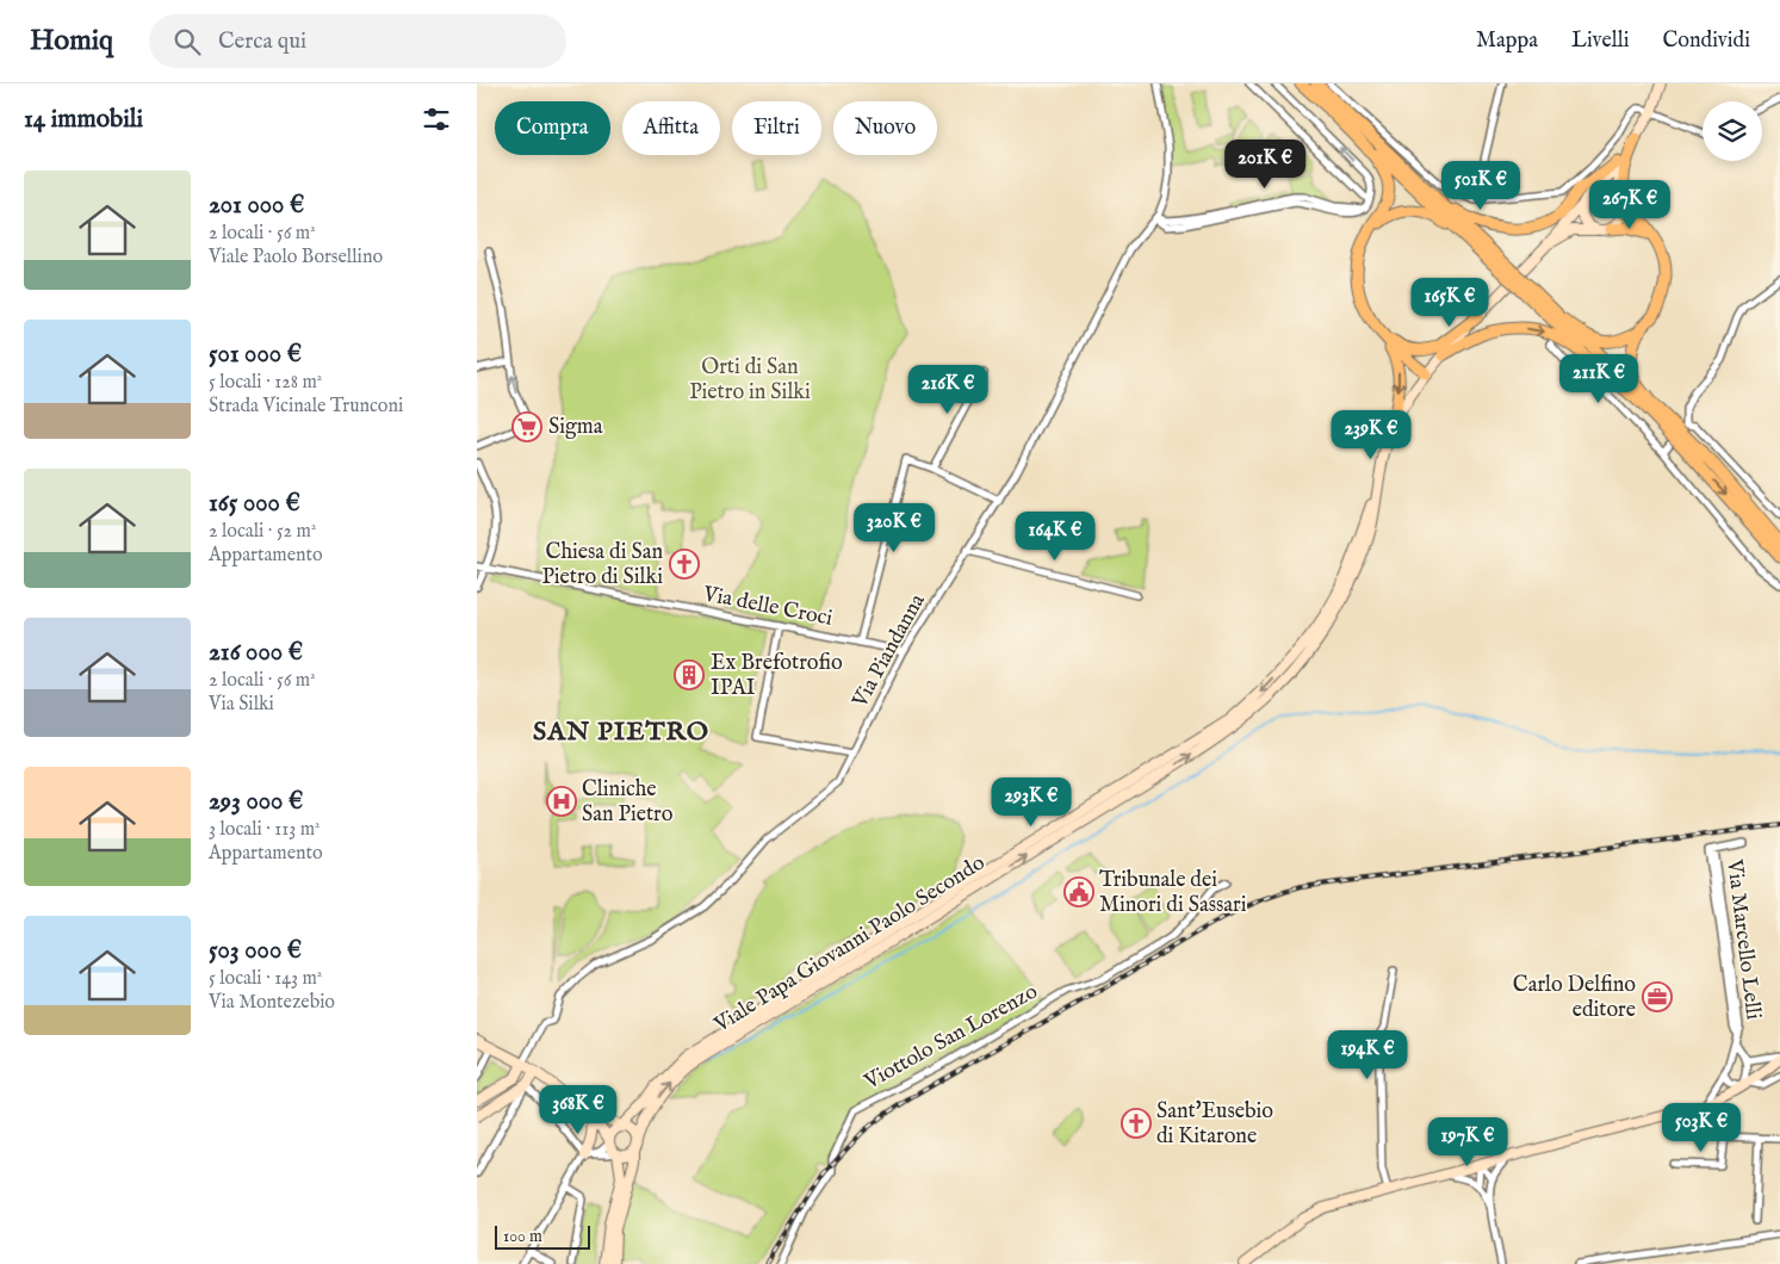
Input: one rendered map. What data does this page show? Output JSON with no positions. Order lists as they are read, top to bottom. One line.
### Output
{"streets":{"main road":["Viale Papa Giovanni Paolo Secondo"],"street":["Via delle Croci","Via Piandanna","Via Marcello Lelli","Viottolo San Lorenzo"]},"crossings":[["Via delle Croci","Via Piandanna"]],"districts":["SAN PIETRO"],"parks":["Orti di San Pietro in Silki"],"places":{"supermarket":["Sigma"],"church":["Chiesa di San Pietro di Silki","Sant'Eusebio di Kitarone"],"building":["Ex Brefotrofio IPAI"],"hospital":["Cliniche San Pietro"],"public building":["Tribunale dei Minori di Sassari"],"office":["Carlo Delfino editore"]},"scale_bar":"100 m","page":{"header":"Homiq","search":"Cerca qui","nav":["Mappa","Livelli","Condividi"],"heading":"14 immobili","chip":["Compra","Affitta","Filtri","Nuovo"],"price":["201K €","501K €","267K €","165K €","211K €","216K €","239K €","320K €","164K €","293K €","194K €","368K €","503K €","197K €"],"list":[{"name":"201 000 €","note":"2 locali · 56 m² · Viale Paolo Borsellino"},{"name":"501 000 €","note":"5 locali · 128 m² · Strada Vicinale Trunconi"},{"name":"165 000 €","note":"2 locali · 52 m² · Appartamento"},{"name":"216 000 €","note":"2 locali · 56 m² · Via Silki"},{"name":"293 000 €","note":"3 locali · 113 m² · Appartamento"},{"name":"503 000 €","note":"5 locali · 143 m² · Via Montezebio"}],"scale":"100 m"}}
